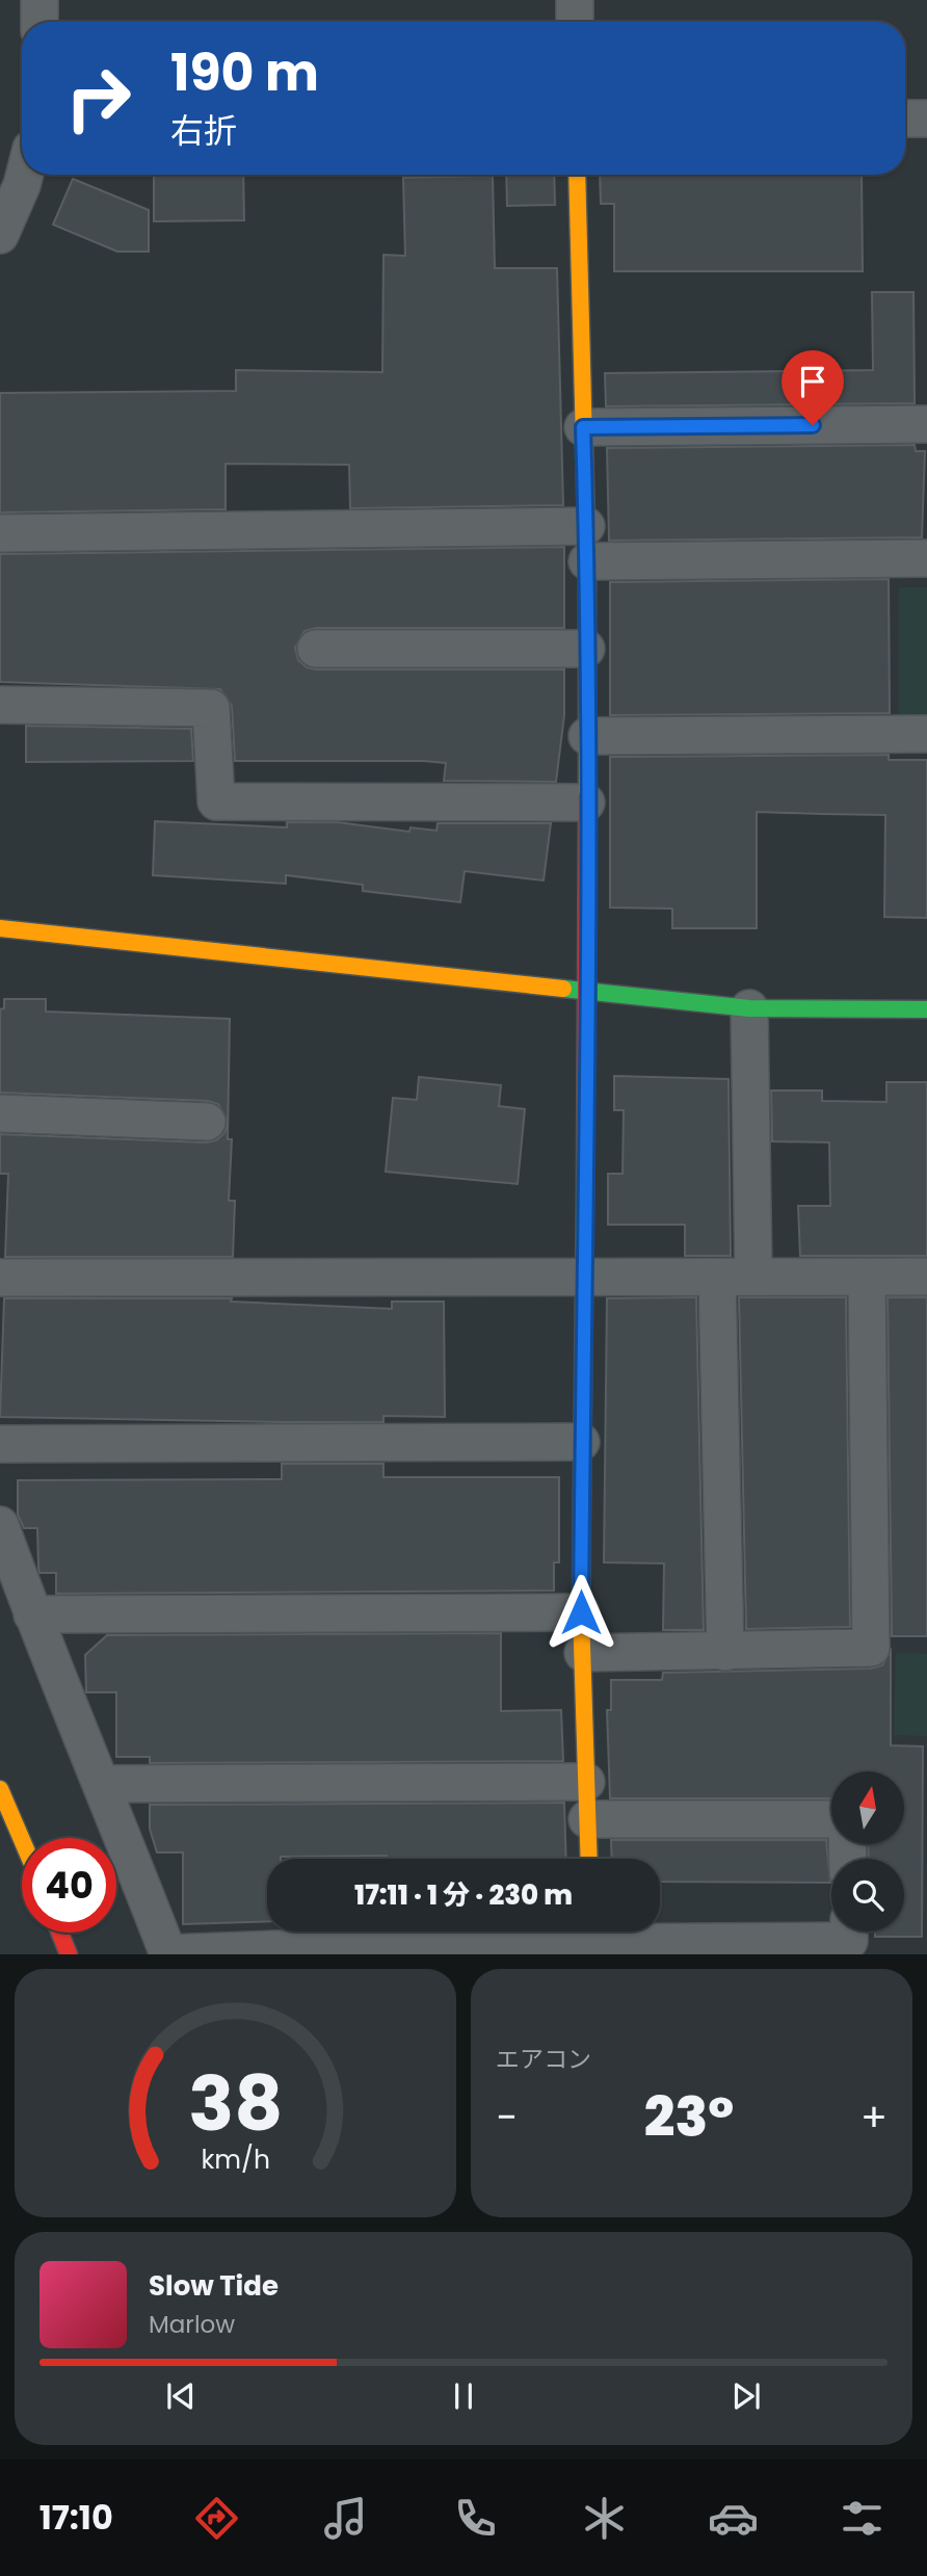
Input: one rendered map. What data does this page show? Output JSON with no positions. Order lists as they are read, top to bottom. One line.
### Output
{"north":"top","page":{"turn":["190 m","右折"],"limit":"40","trip":"17:11 · 1 分 · 230 m","tile":"エアコン","heat":["−","23°","+"],"song":["Slow Tide","Marlow"],"tabs":"17:10","gauge":["38","km/h"]}}
